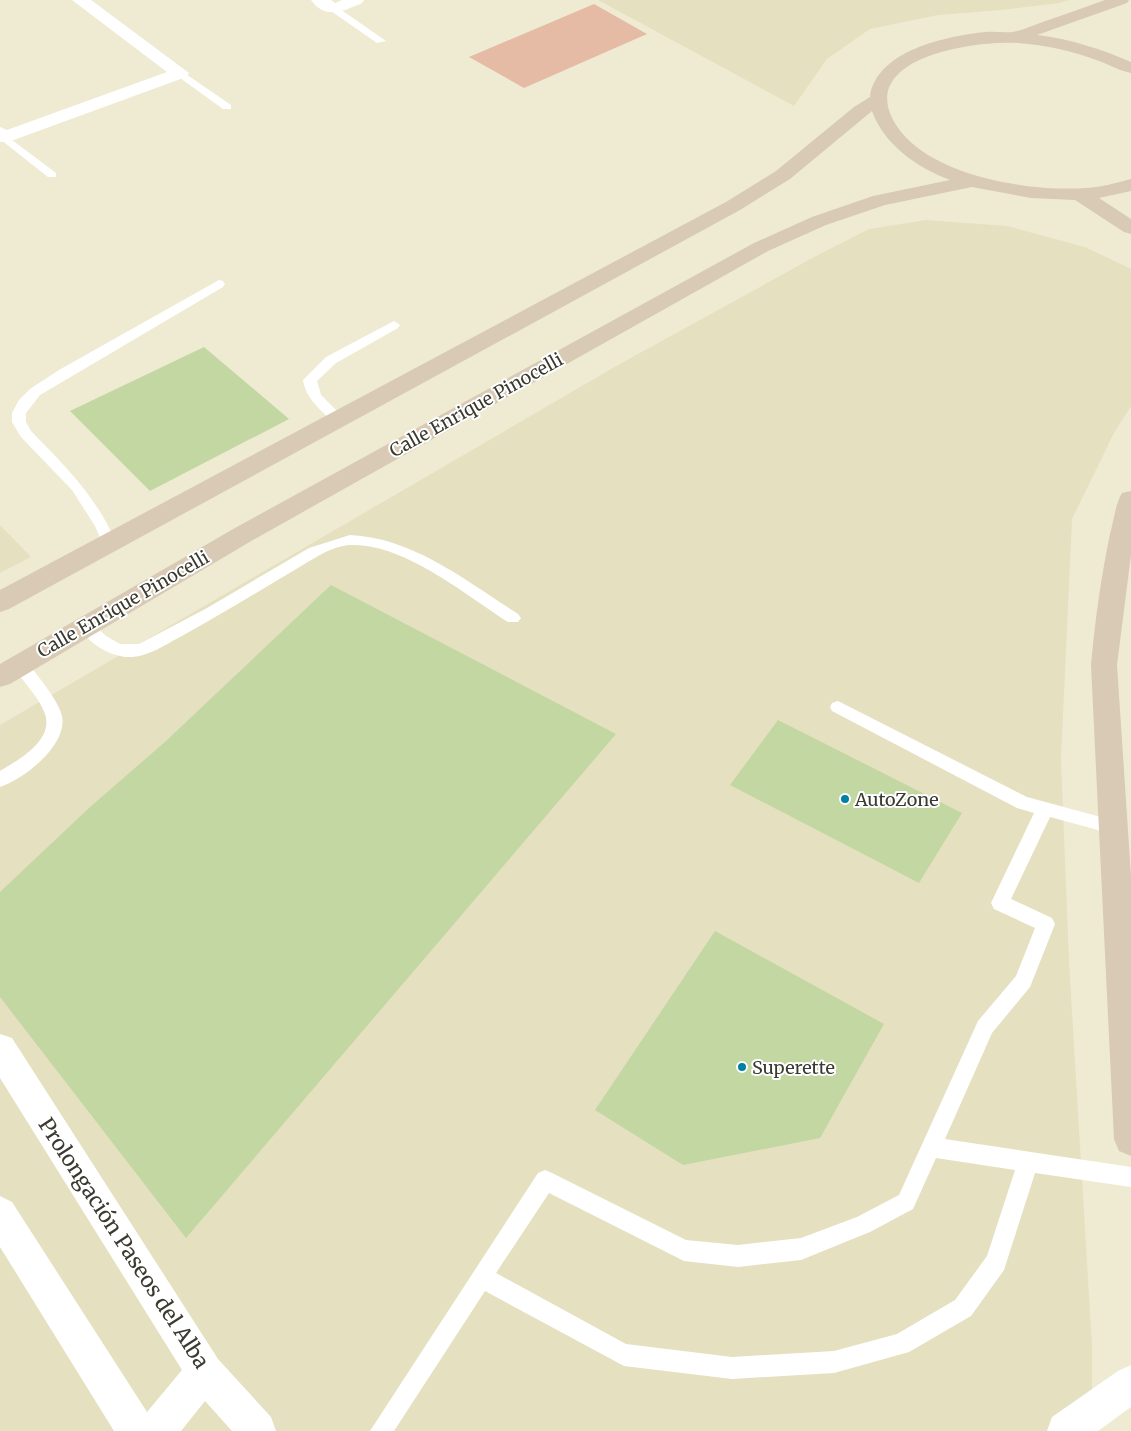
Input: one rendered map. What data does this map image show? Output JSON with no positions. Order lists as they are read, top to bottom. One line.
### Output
{"streets":{"main road":["Calle Enrique Pinocelli"],"street":["Prolongación Paseos del Alba"]},"places":["AutoZone","Superette"]}
